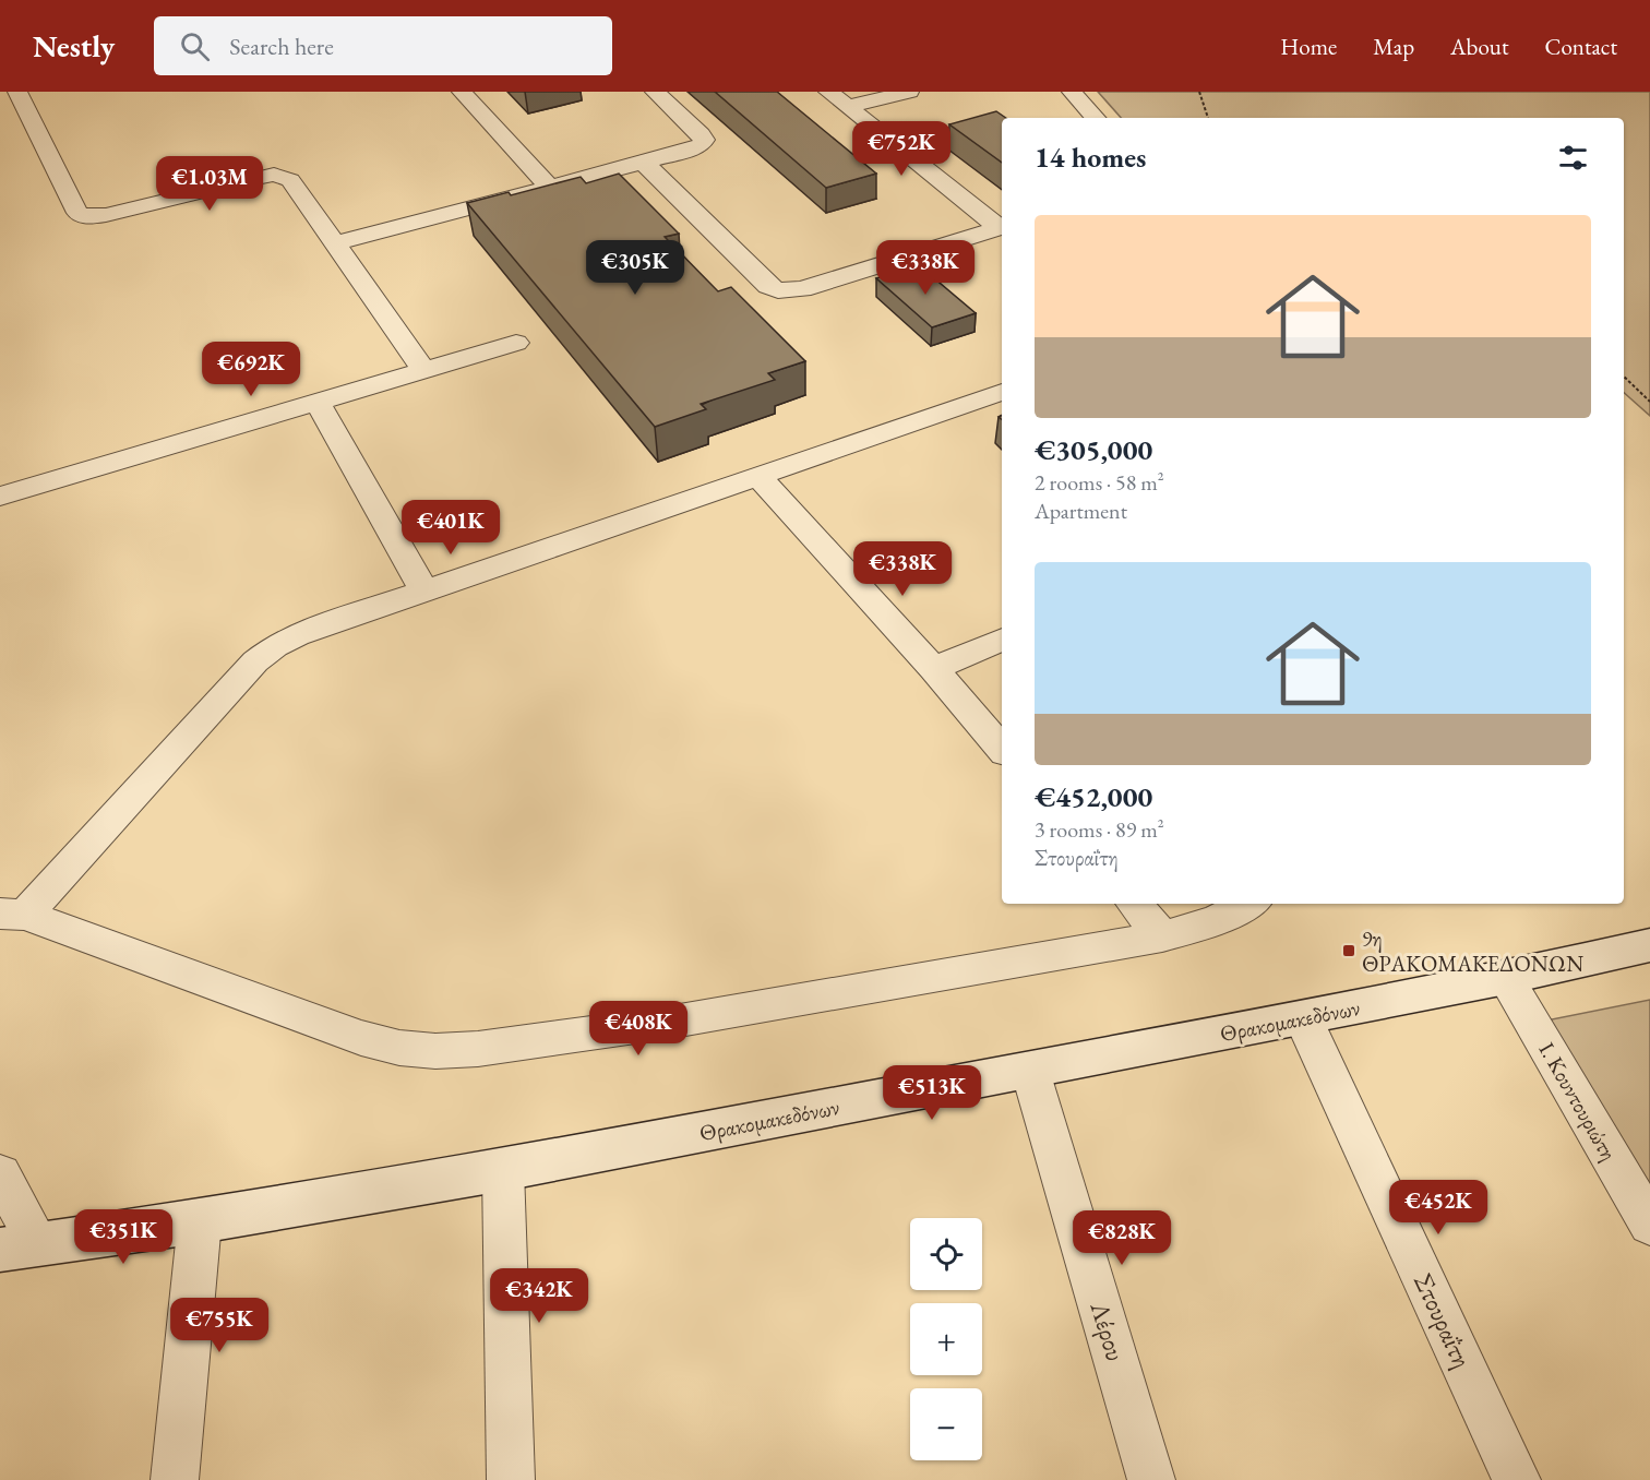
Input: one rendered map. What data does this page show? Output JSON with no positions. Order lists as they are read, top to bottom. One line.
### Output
{"streets":{"main road":["Θρακομακεδόνων"],"street":["Ι. Κουντουριώτη","Στουραΐτη","Λέρου"]},"crossings":[["Θρακομακεδόνων","Ι. Κουντουριώτη"],["Θρακομακεδόνων","Στουραΐτη"],["Θρακομακεδόνων","Λέρου"]],"places":{"transit":["9η ΘΡΑΚΟΜΑΚΕΔΟΝΩΝ"]},"page":{"header":"Nestly","search":"Search here","nav":["Home","Map","About","Contact"],"heading":"14 homes","price":["€752K","€1.03M","€305K","€338K","€692K","€401K","€338K","€408K","€513K","€452K","€351K","€828K","€342K","€755K"],"list":[{"name":"€305,000","note":"2 rooms · 58 m² · Apartment"},{"name":"€452,000","note":"3 rooms · 89 m² · Στουραΐτη"}],"map_buttons":["+","−"]}}
